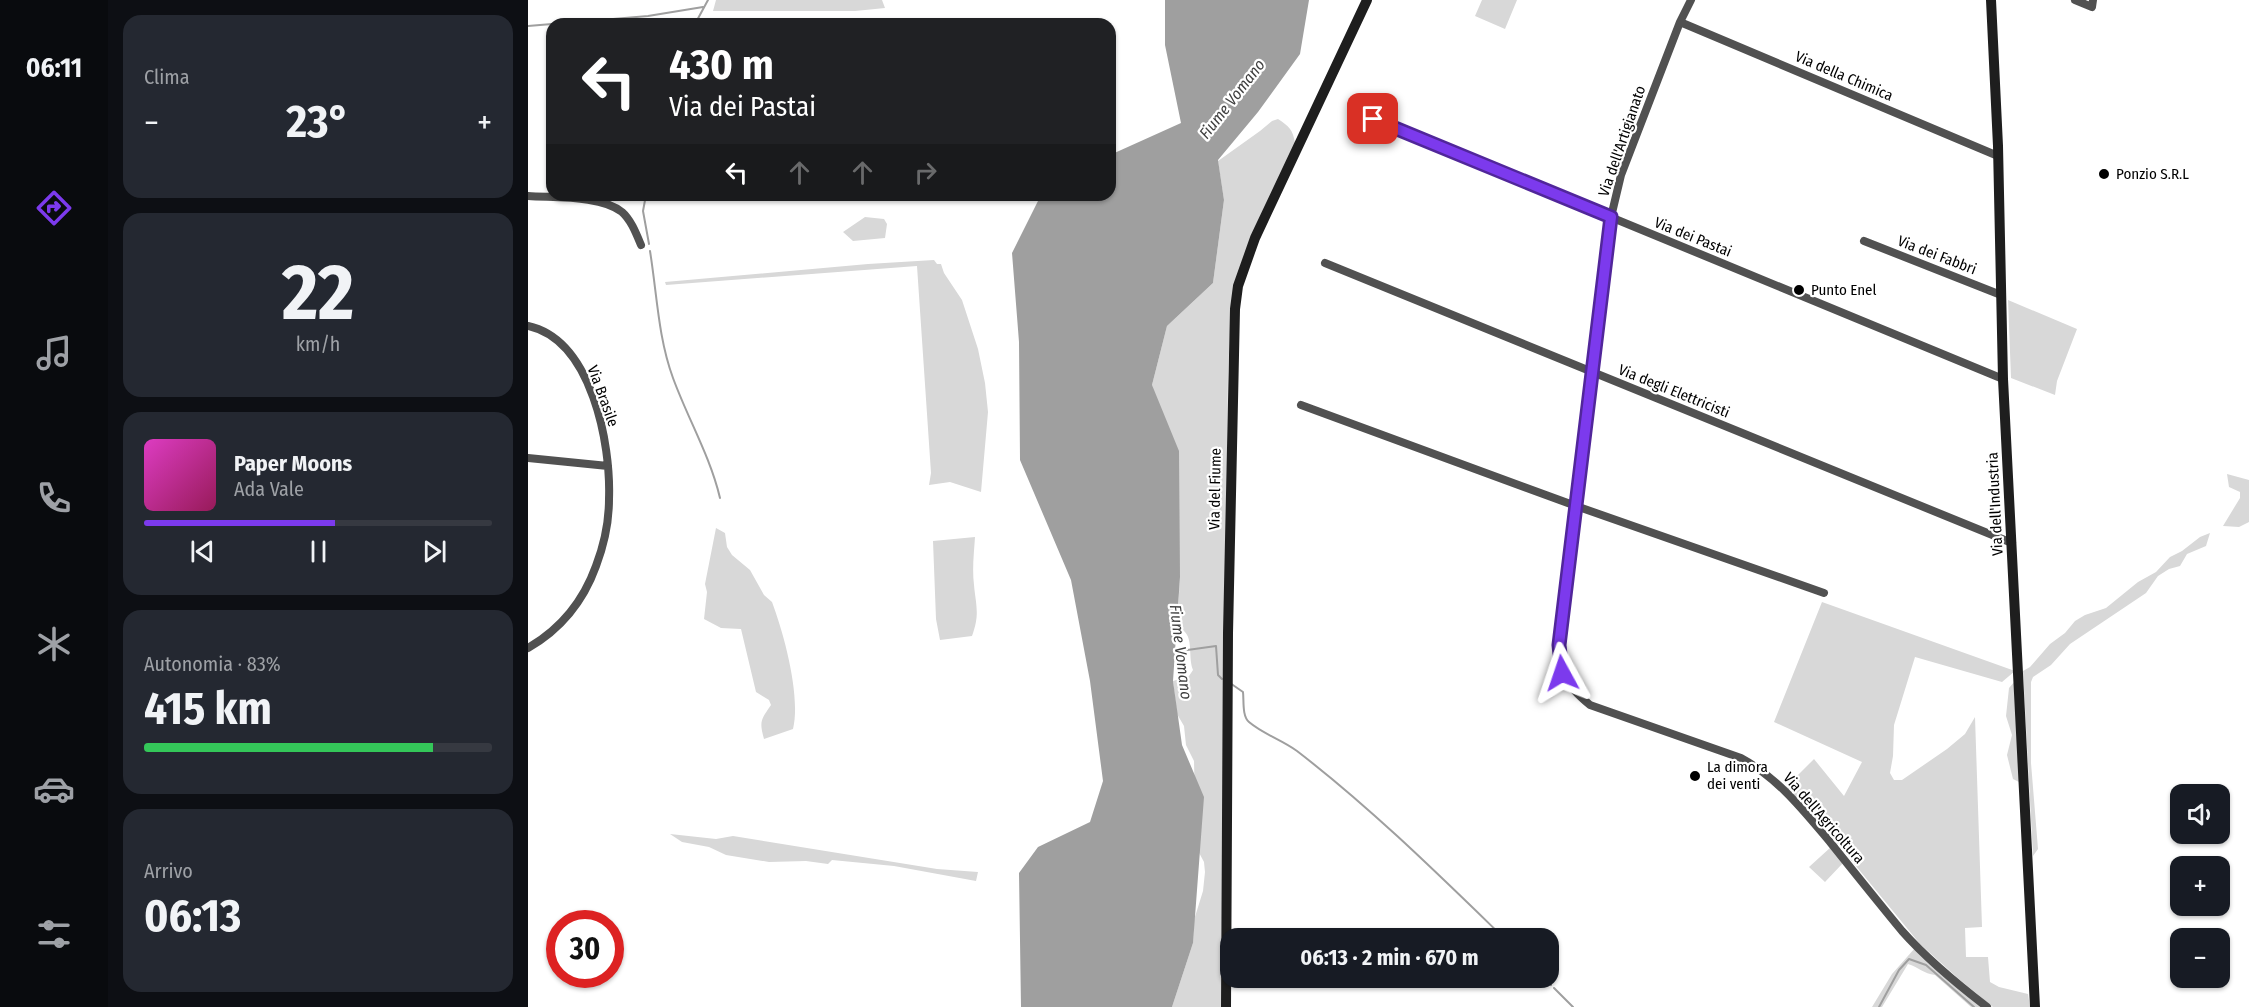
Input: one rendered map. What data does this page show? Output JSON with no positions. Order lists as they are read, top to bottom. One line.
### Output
{"streets":{"street":["Via della Chimica","Via dell'Artigianato","Via dei Pastai","Via dei Fabbri","Via degli Elettricisti","Via Brasile","Via del Fiume","Via dell'Industria","Via dell'Agricoltura"]},"crossings":[["Via della Chimica","Via dell'Artigianato"],["Via della Chimica","Via dell'Industria"],["Via dell'Artigianato","Via dei Pastai"],["Via dell'Artigianato","Via degli Elettricisti"],["Via dell'Artigianato","Via dell'Agricoltura"],["Via dei Pastai","Via dell'Industria"],["Via dei Fabbri","Via dell'Industria"],["Via degli Elettricisti","Via dell'Industria"]],"water":["Fiume Vomano"],"places":["Ponzio S.R.L","Punto Enel","La dimora dei venti"],"page":{"tabs":"06:11","tile":["Clima",["22","km/h"],["Autonomia · 83%","415 km"],["Arrivo","06:13"]],"turn":["430 m","Via dei Pastai"],"heat":["−","23°","+"],"song":["Paper Moons","Ada Vale"],"map_buttons":["+","−"],"limit":"30","trip":"06:13 · 2 min · 670 m"}}
